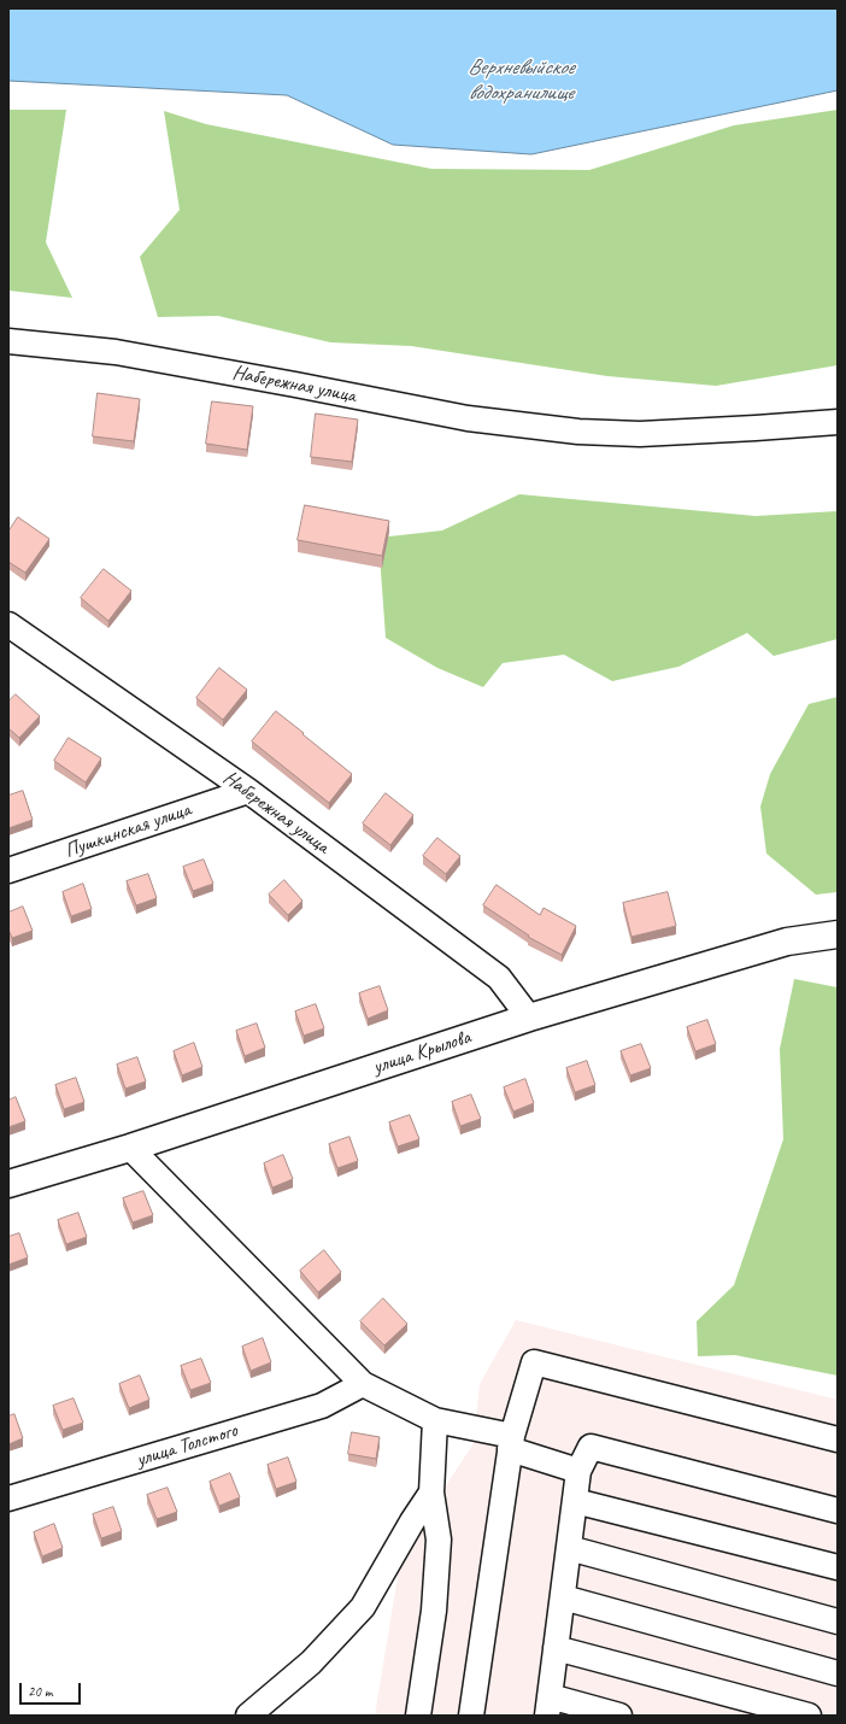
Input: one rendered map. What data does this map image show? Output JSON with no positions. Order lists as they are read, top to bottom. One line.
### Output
{"streets":{"main road":["улица Крылова"],"street":["Набережная улица","Пушкинская улица","улица Толстого"]},"crossings":[["Набережная улица","Пушкинская улица"],["Набережная улица","улица Крылова"]],"water":["Верхневыйское водохранилище"],"scale_bar":"20 m"}
